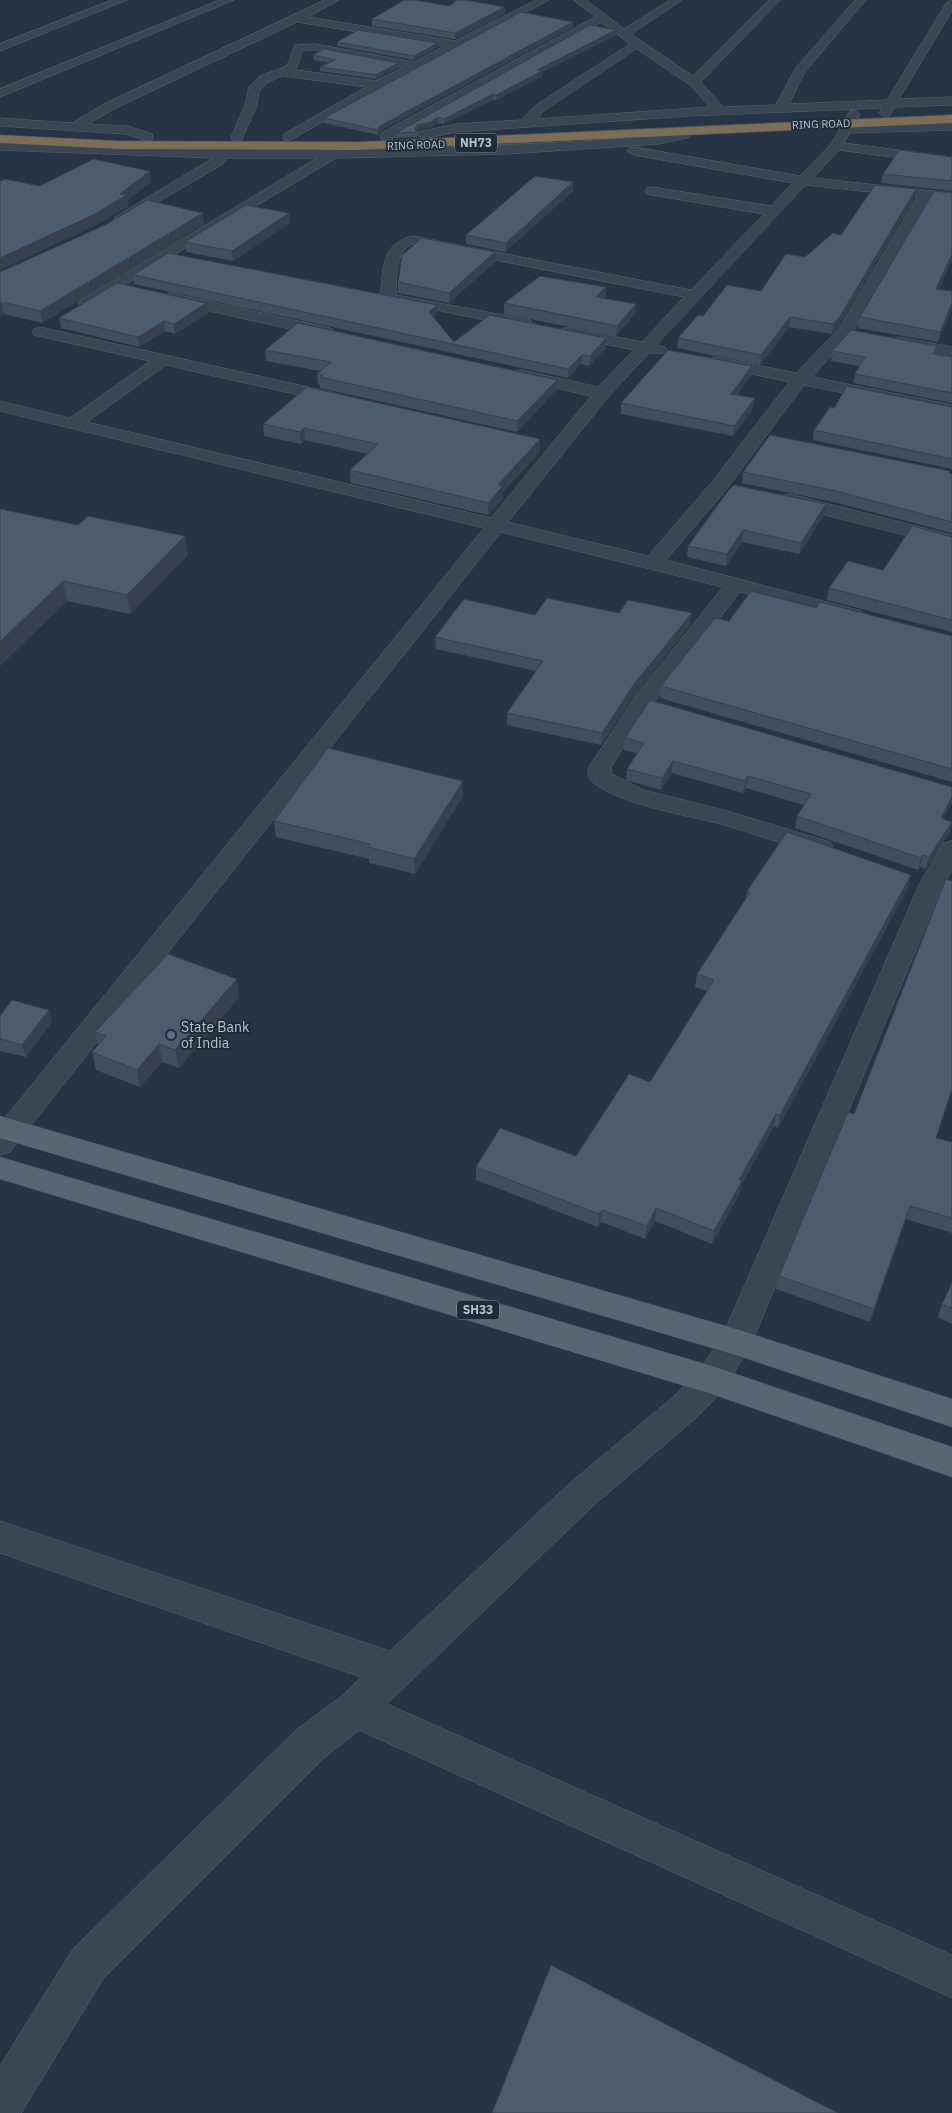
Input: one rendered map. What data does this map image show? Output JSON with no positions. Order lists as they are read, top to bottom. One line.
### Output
{"streets":{"highway":["RING ROAD","NH73"],"main road":["SH33"]},"places":["State Bank of India"]}
